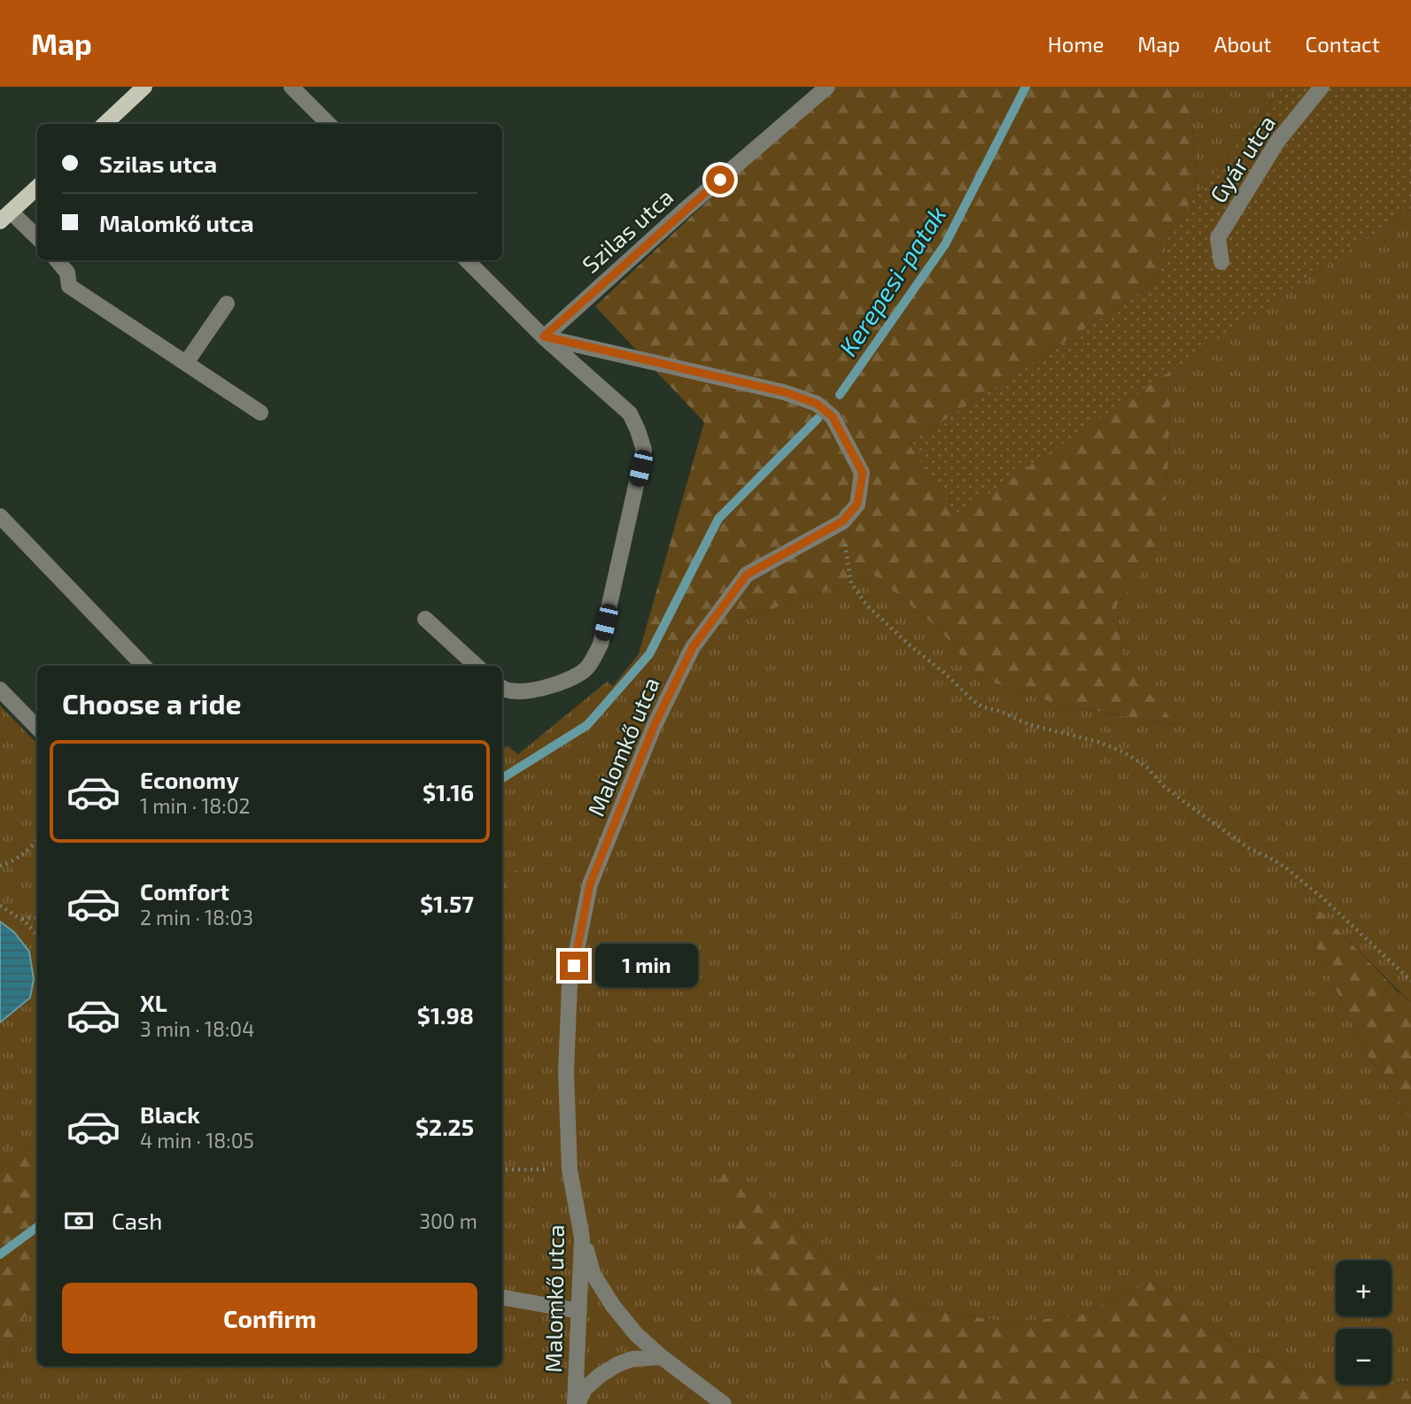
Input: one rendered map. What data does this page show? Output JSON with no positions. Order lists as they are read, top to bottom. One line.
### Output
{"streets":{"street":["Gyár utca","Szilas utca","Malomkő utca"]},"crossings":[["Szilas utca","Malomkő utca"]],"water":["Kerepesi-patak"],"page":{"header":"Map","nav":["Home","Map","About","Contact"],"banner":["Szilas utca","Malomkő utca"],"heading":"Choose a ride","list":[{"name":"Economy","note":"1 min · 18:02","value":"$1.16"},{"name":"Comfort","note":"2 min · 18:03","value":"$1.57"},{"name":"XL","note":"3 min · 18:04","value":"$1.98"},{"name":"Black","note":"4 min · 18:05","value":"$2.25"}],"bubble":"1 min","pay":["Cash","300 m"],"map_buttons":["+","−"],"buttons":"Confirm"}}
